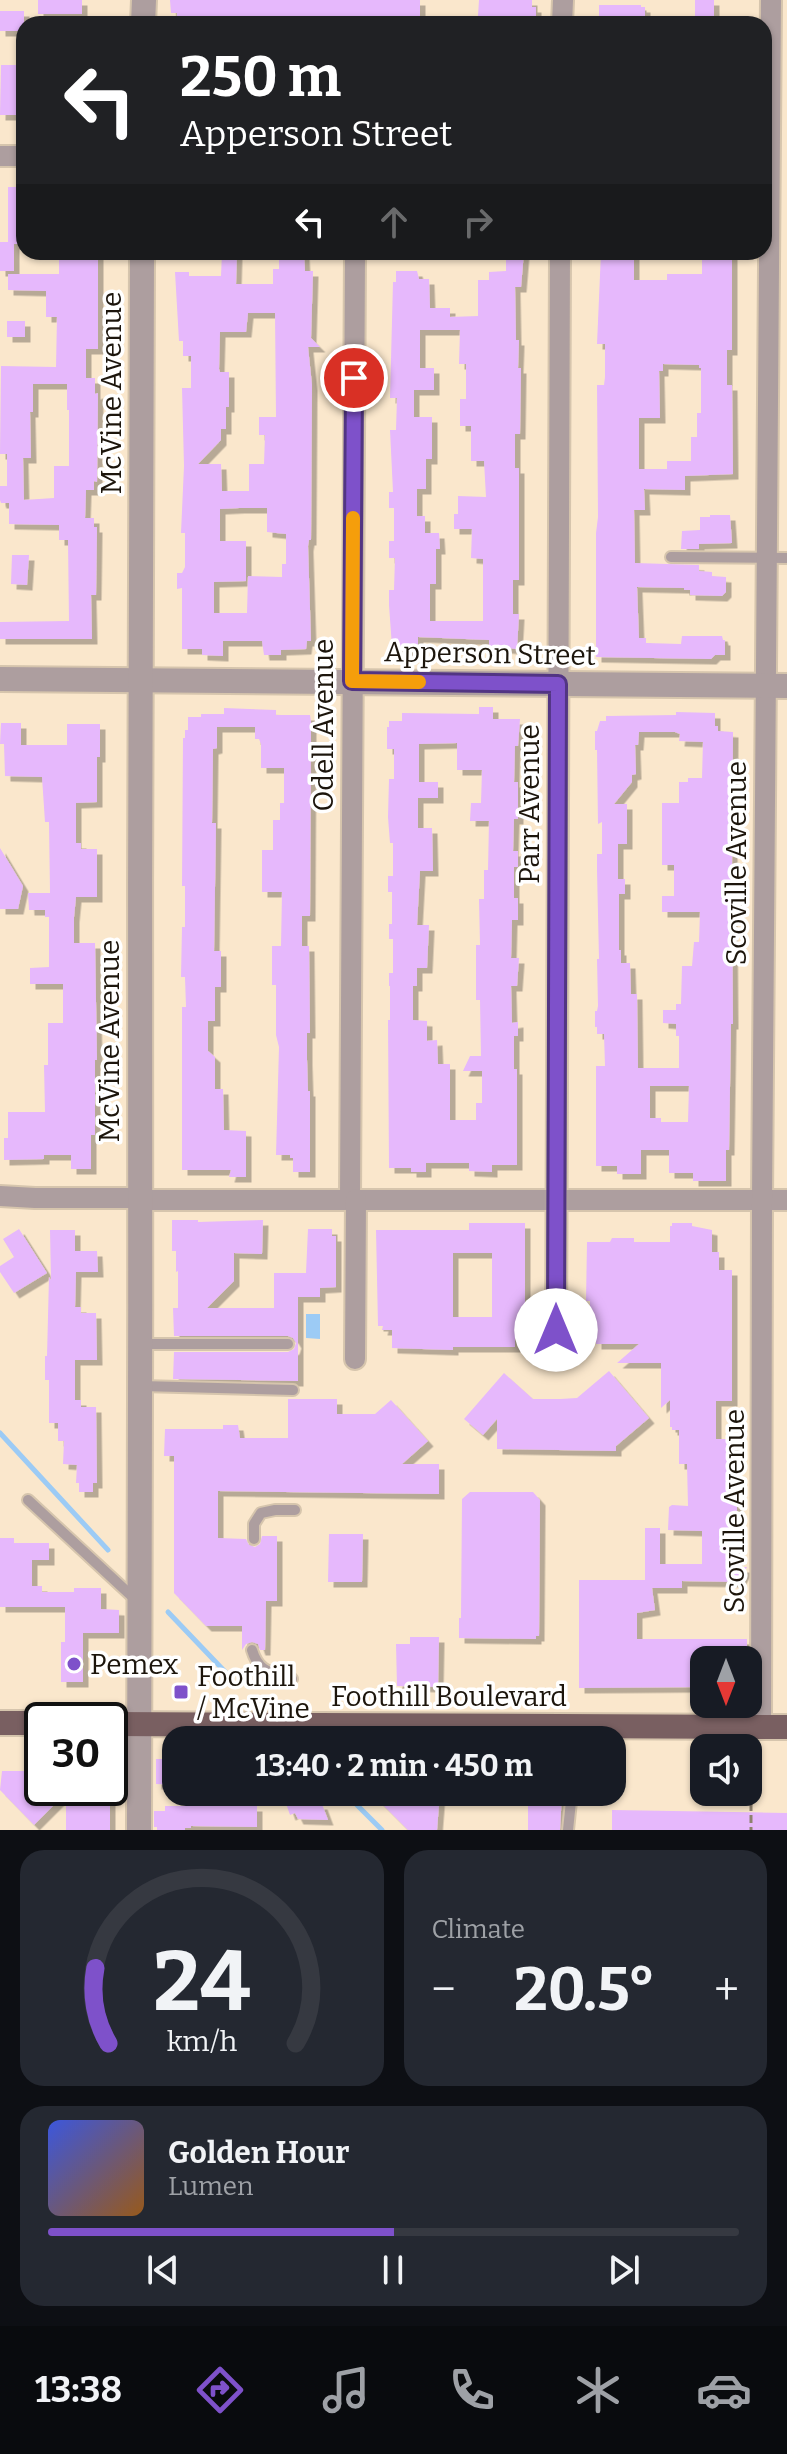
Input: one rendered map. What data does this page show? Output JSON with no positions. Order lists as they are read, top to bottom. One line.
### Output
{"streets":{"main road":["Foothill Boulevard"],"street":["McVine Avenue","Apperson Street","Odell Avenue","Parr Avenue","Scoville Avenue"]},"crossings":[["McVine Avenue","Apperson Street"],["McVine Avenue","Foothill Boulevard"],["Apperson Street","Odell Avenue"],["Apperson Street","Parr Avenue"],["Apperson Street","Scoville Avenue"],["Scoville Avenue","Foothill Boulevard"]],"places":{"other":["Pemex"],"transit":["Foothill / McVine"]},"north":"bottom","page":{"turn":["250 m","Apperson Street"],"limit":"30","trip":"13:40 · 2 min · 450 m","tile":"Climate","heat":["−","20.5°","+"],"song":["Golden Hour","Lumen"],"tabs":"13:38","gauge":["24","km/h"]}}
